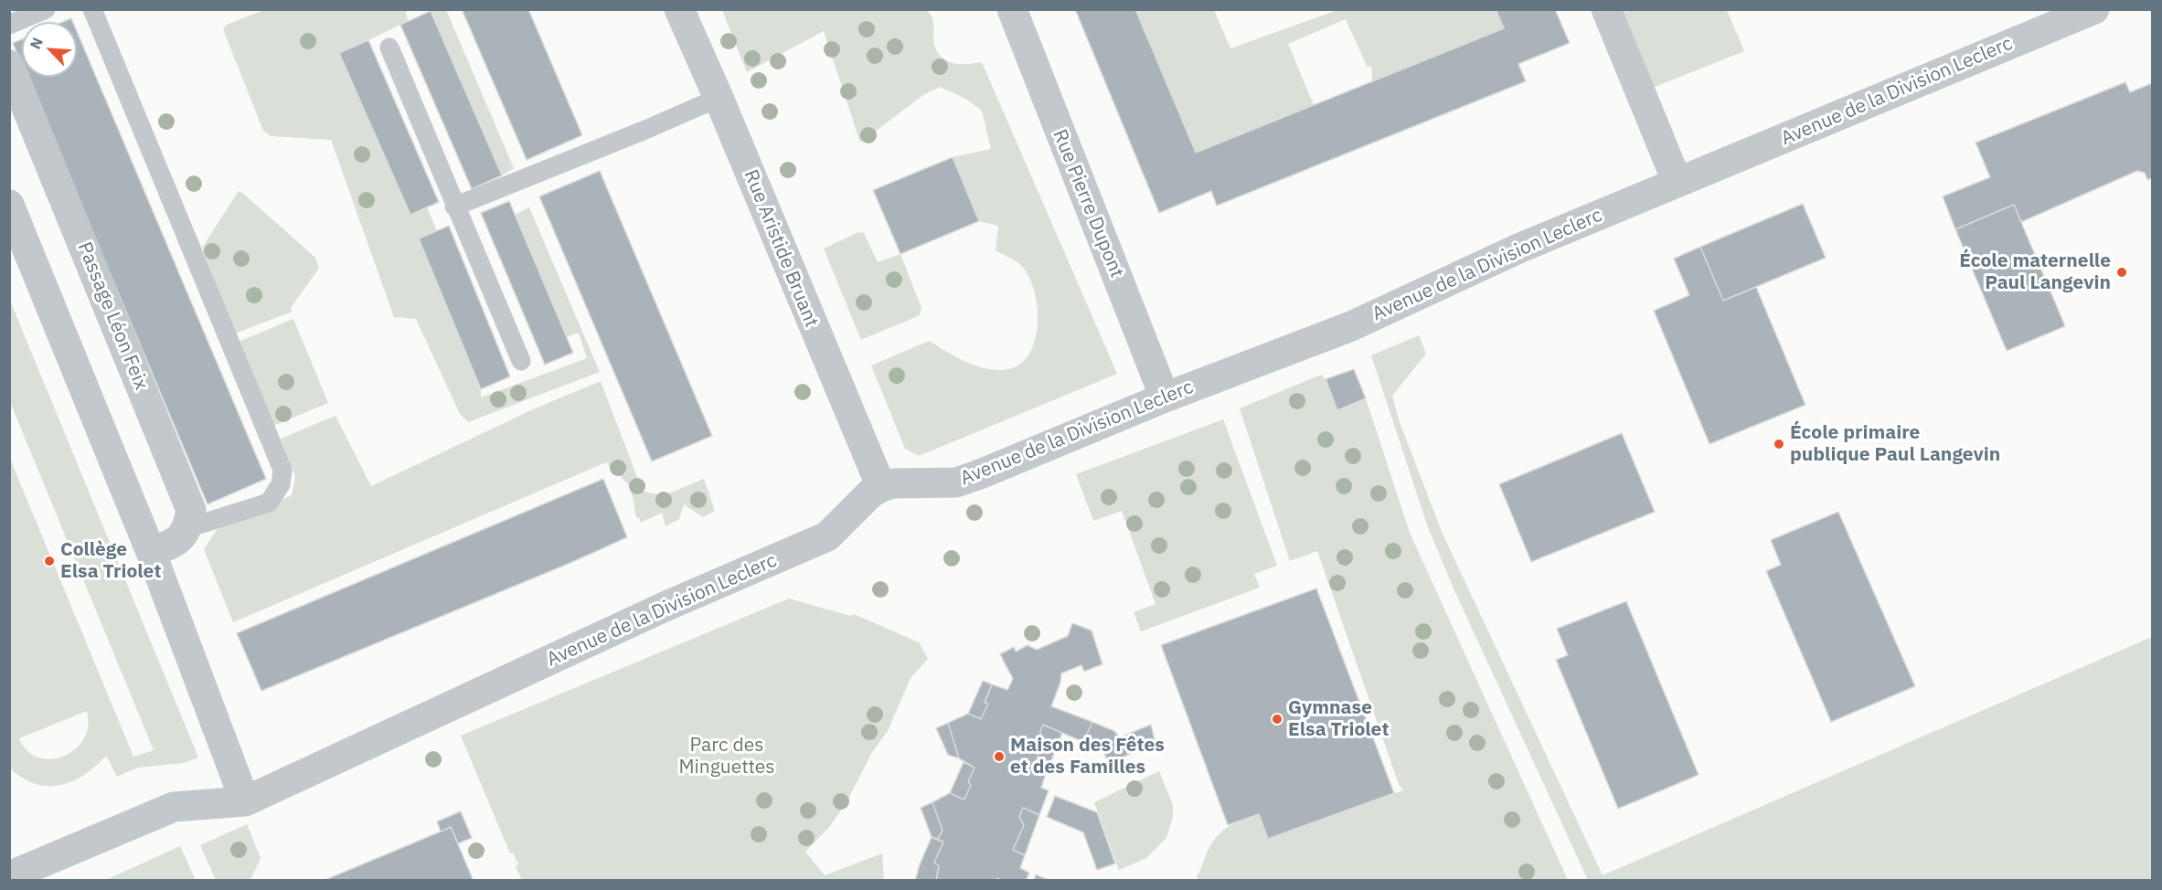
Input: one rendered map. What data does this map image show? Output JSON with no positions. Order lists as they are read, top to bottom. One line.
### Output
{"streets":{"street":["Avenue de la Division Leclerc","Rue Pierre Dupont","Rue Aristide Bruant","Passage Léon Feix"]},"crossings":[["Avenue de la Division Leclerc","Rue Pierre Dupont"],["Avenue de la Division Leclerc","Rue Aristide Bruant"]],"parks":["Parc des Minguettes"],"places":["École maternelle Paul Langevin","École primaire publique Paul Langevin","Collège Elsa Triolet","Gymnase Elsa Triolet","Maison des Fêtes et des Familles"],"north":"top left"}
